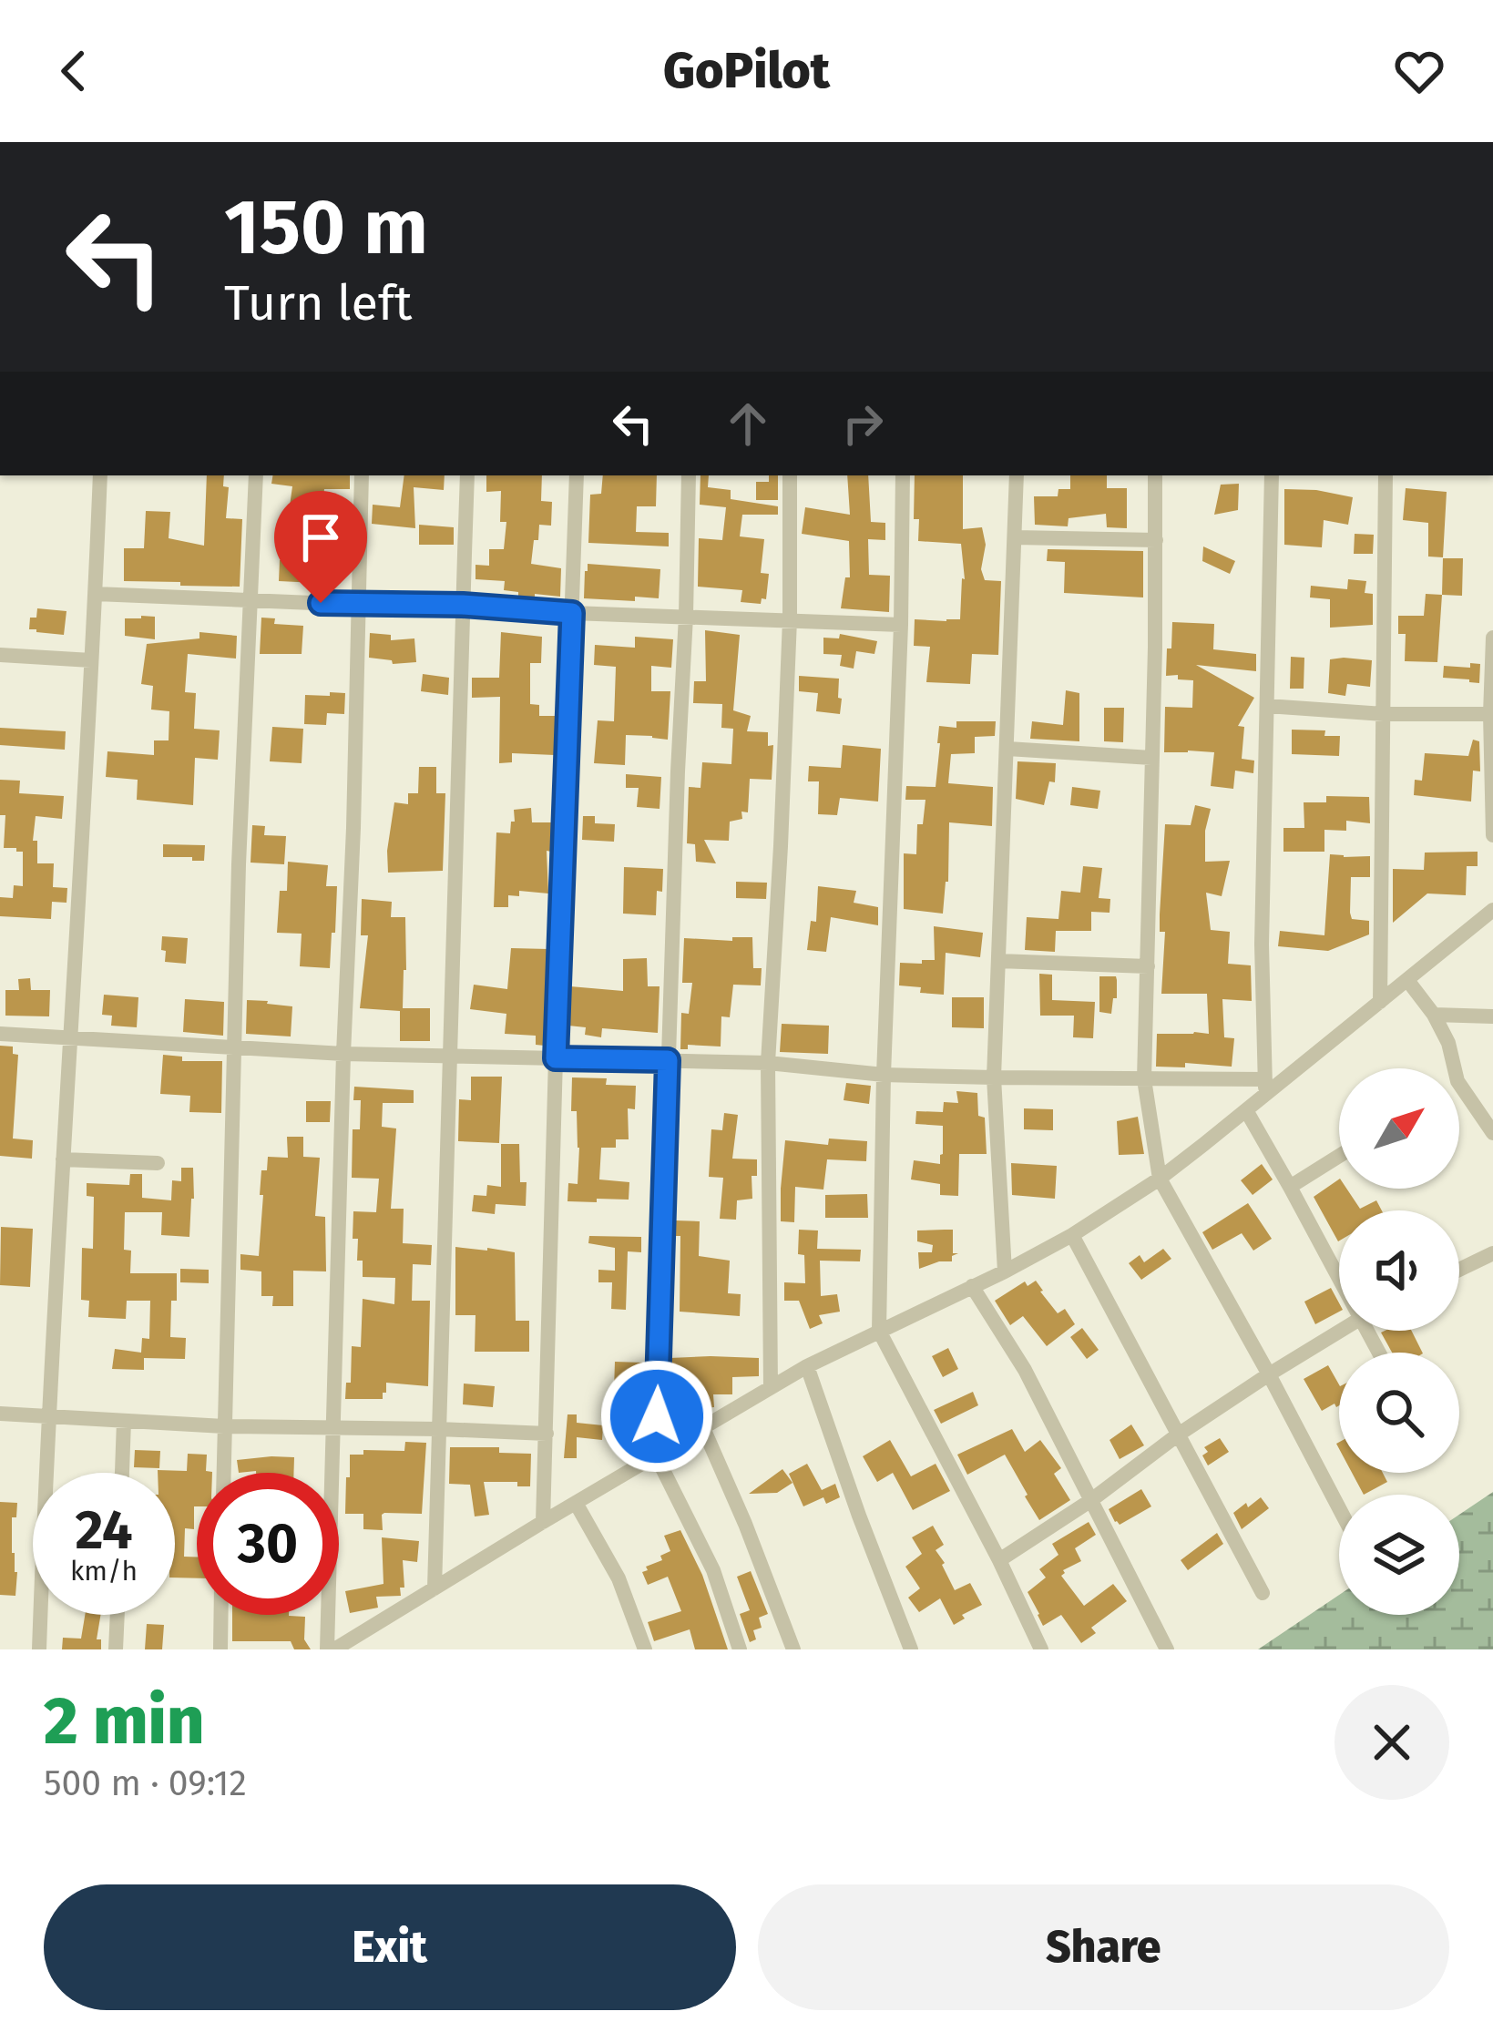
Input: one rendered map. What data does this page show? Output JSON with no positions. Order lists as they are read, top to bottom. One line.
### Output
{"north":"top right","page":{"header":"GoPilot","turn":["150 m","Turn left"],"speed":"24 km/h","limit":"30","heading":["2 min","500 m · 09:12"],"buttons":["Exit","Share"]}}
